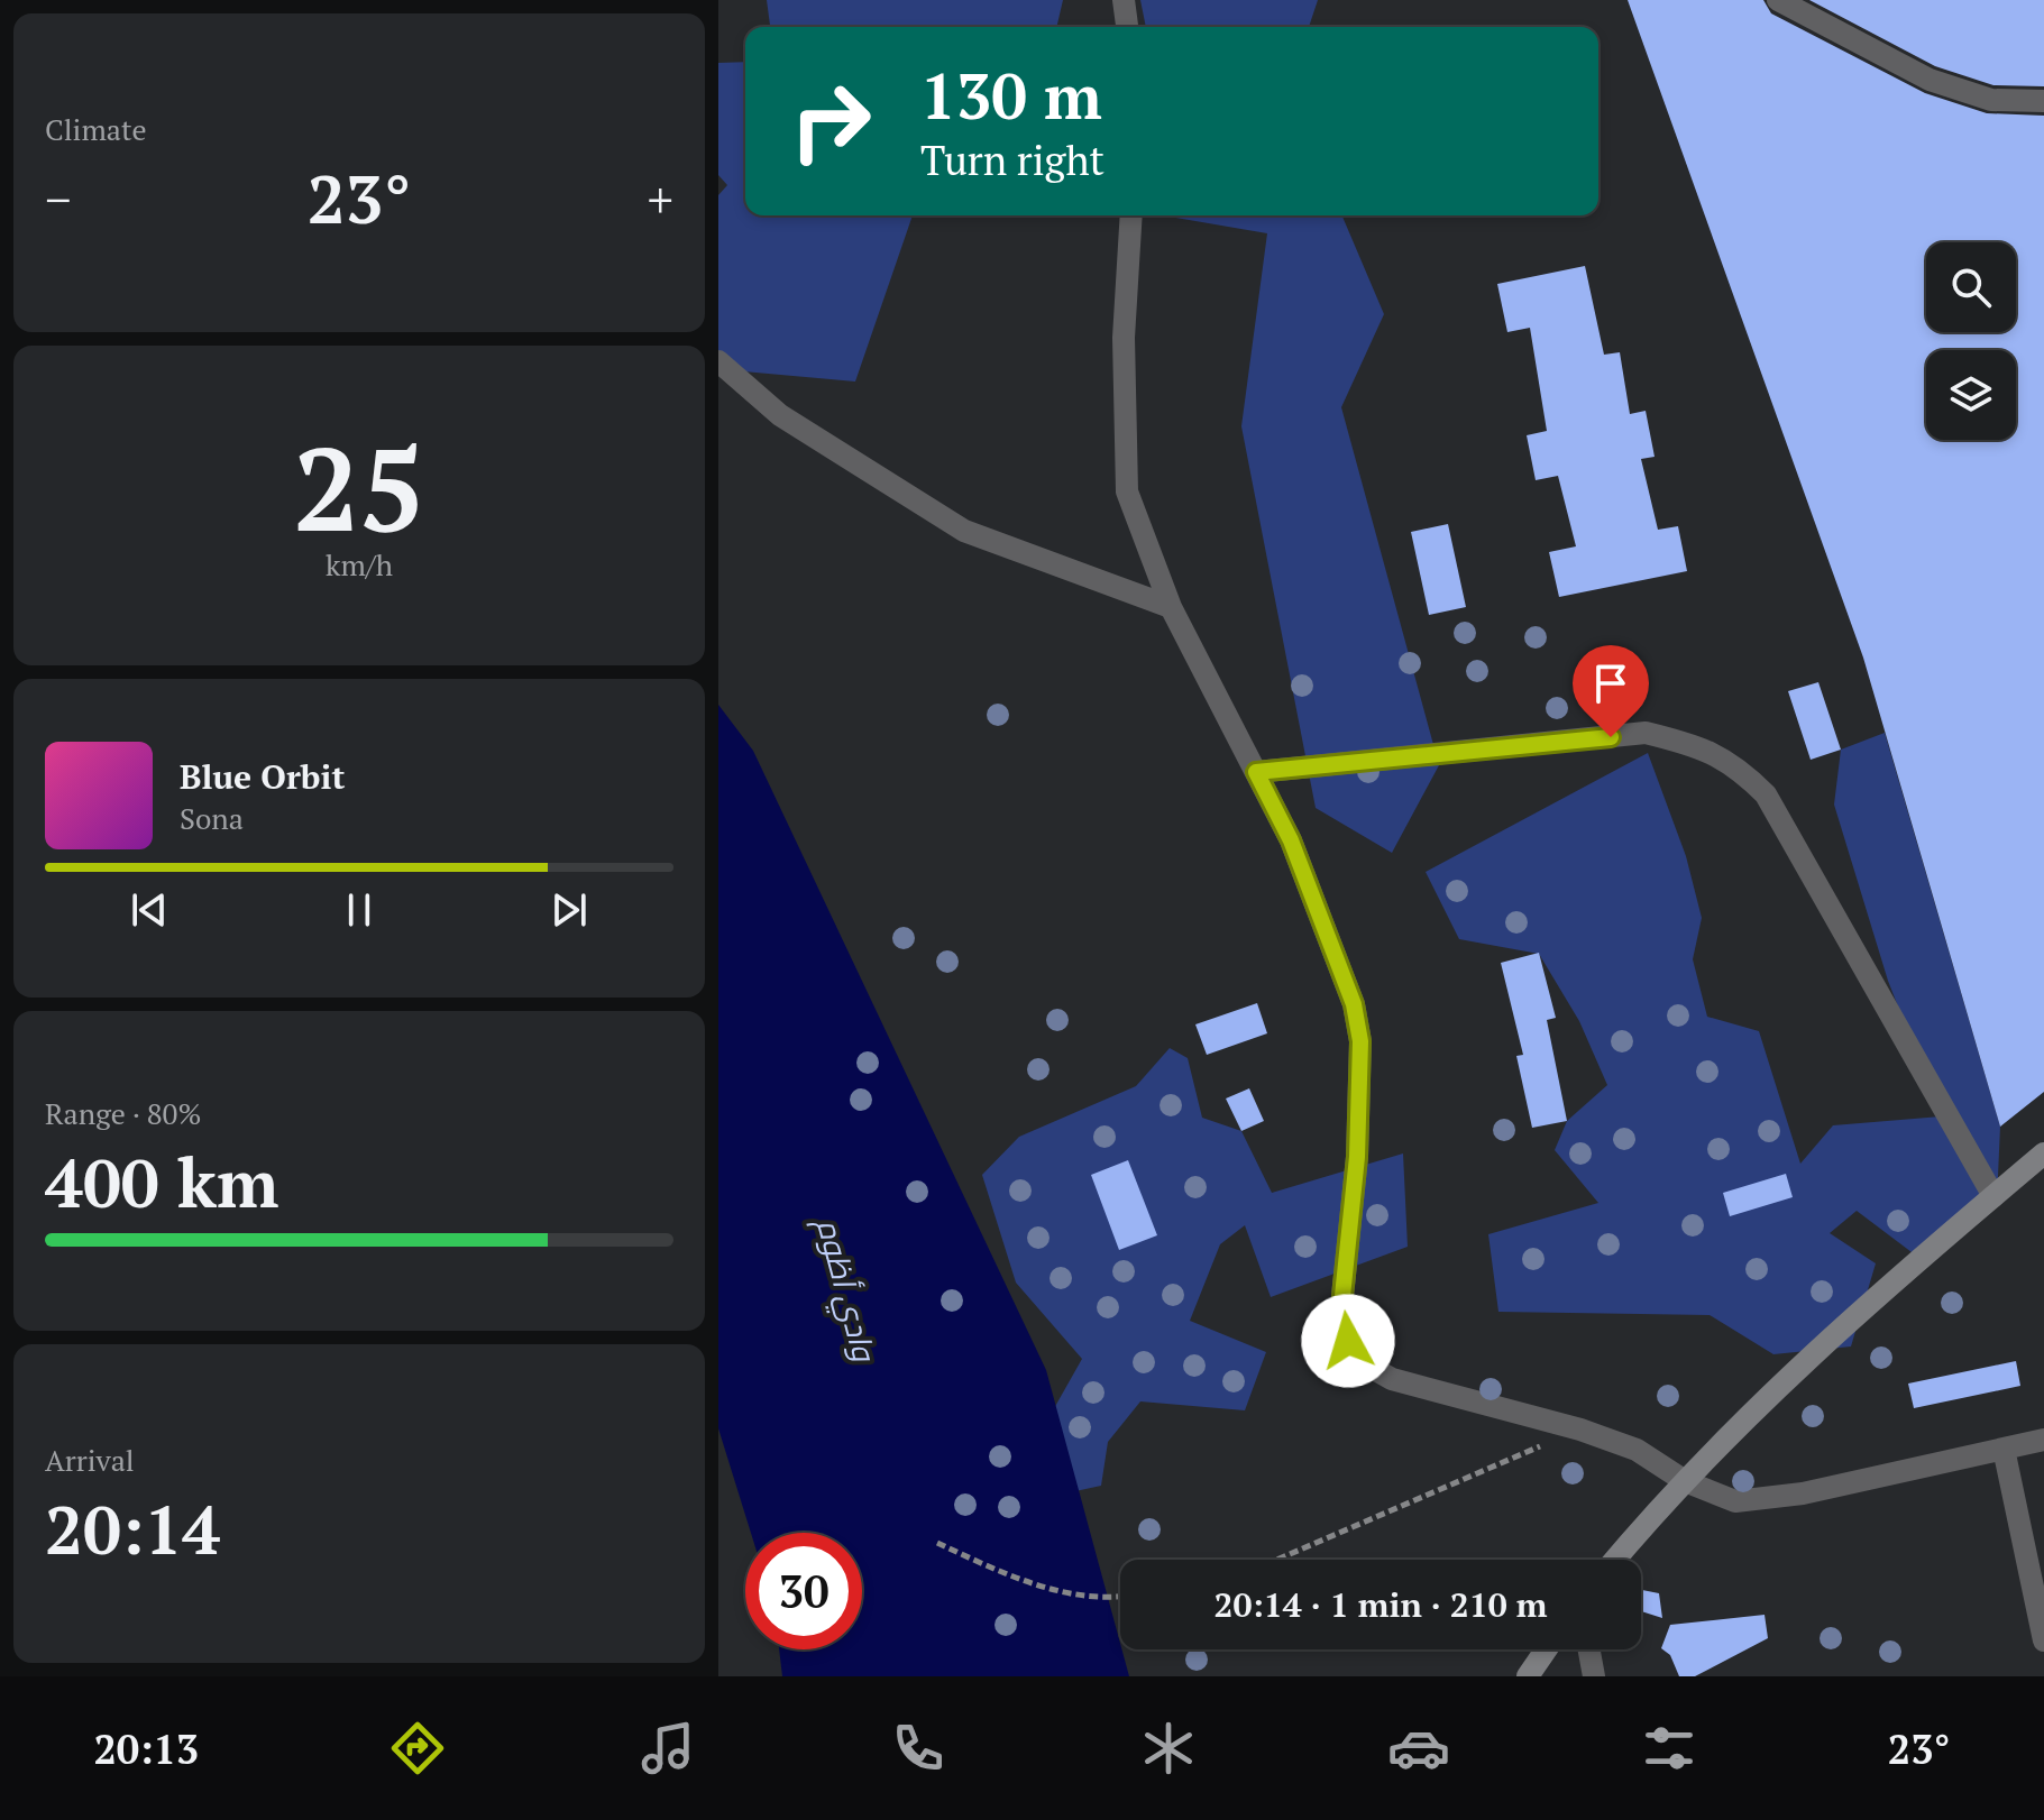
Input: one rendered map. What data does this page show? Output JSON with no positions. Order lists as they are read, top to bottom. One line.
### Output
{"water":["وادي أظوم"],"page":{"tile":["Climate",["25","km/h"],["Range · 80%","400 km"],["Arrival","20:14"]],"turn":["130 m","Turn right"],"heat":["−","23°","+"],"song":["Blue Orbit","Sona"],"limit":"30","trip":"20:14 · 1 min · 210 m","tabs":["20:13","23°"]}}
